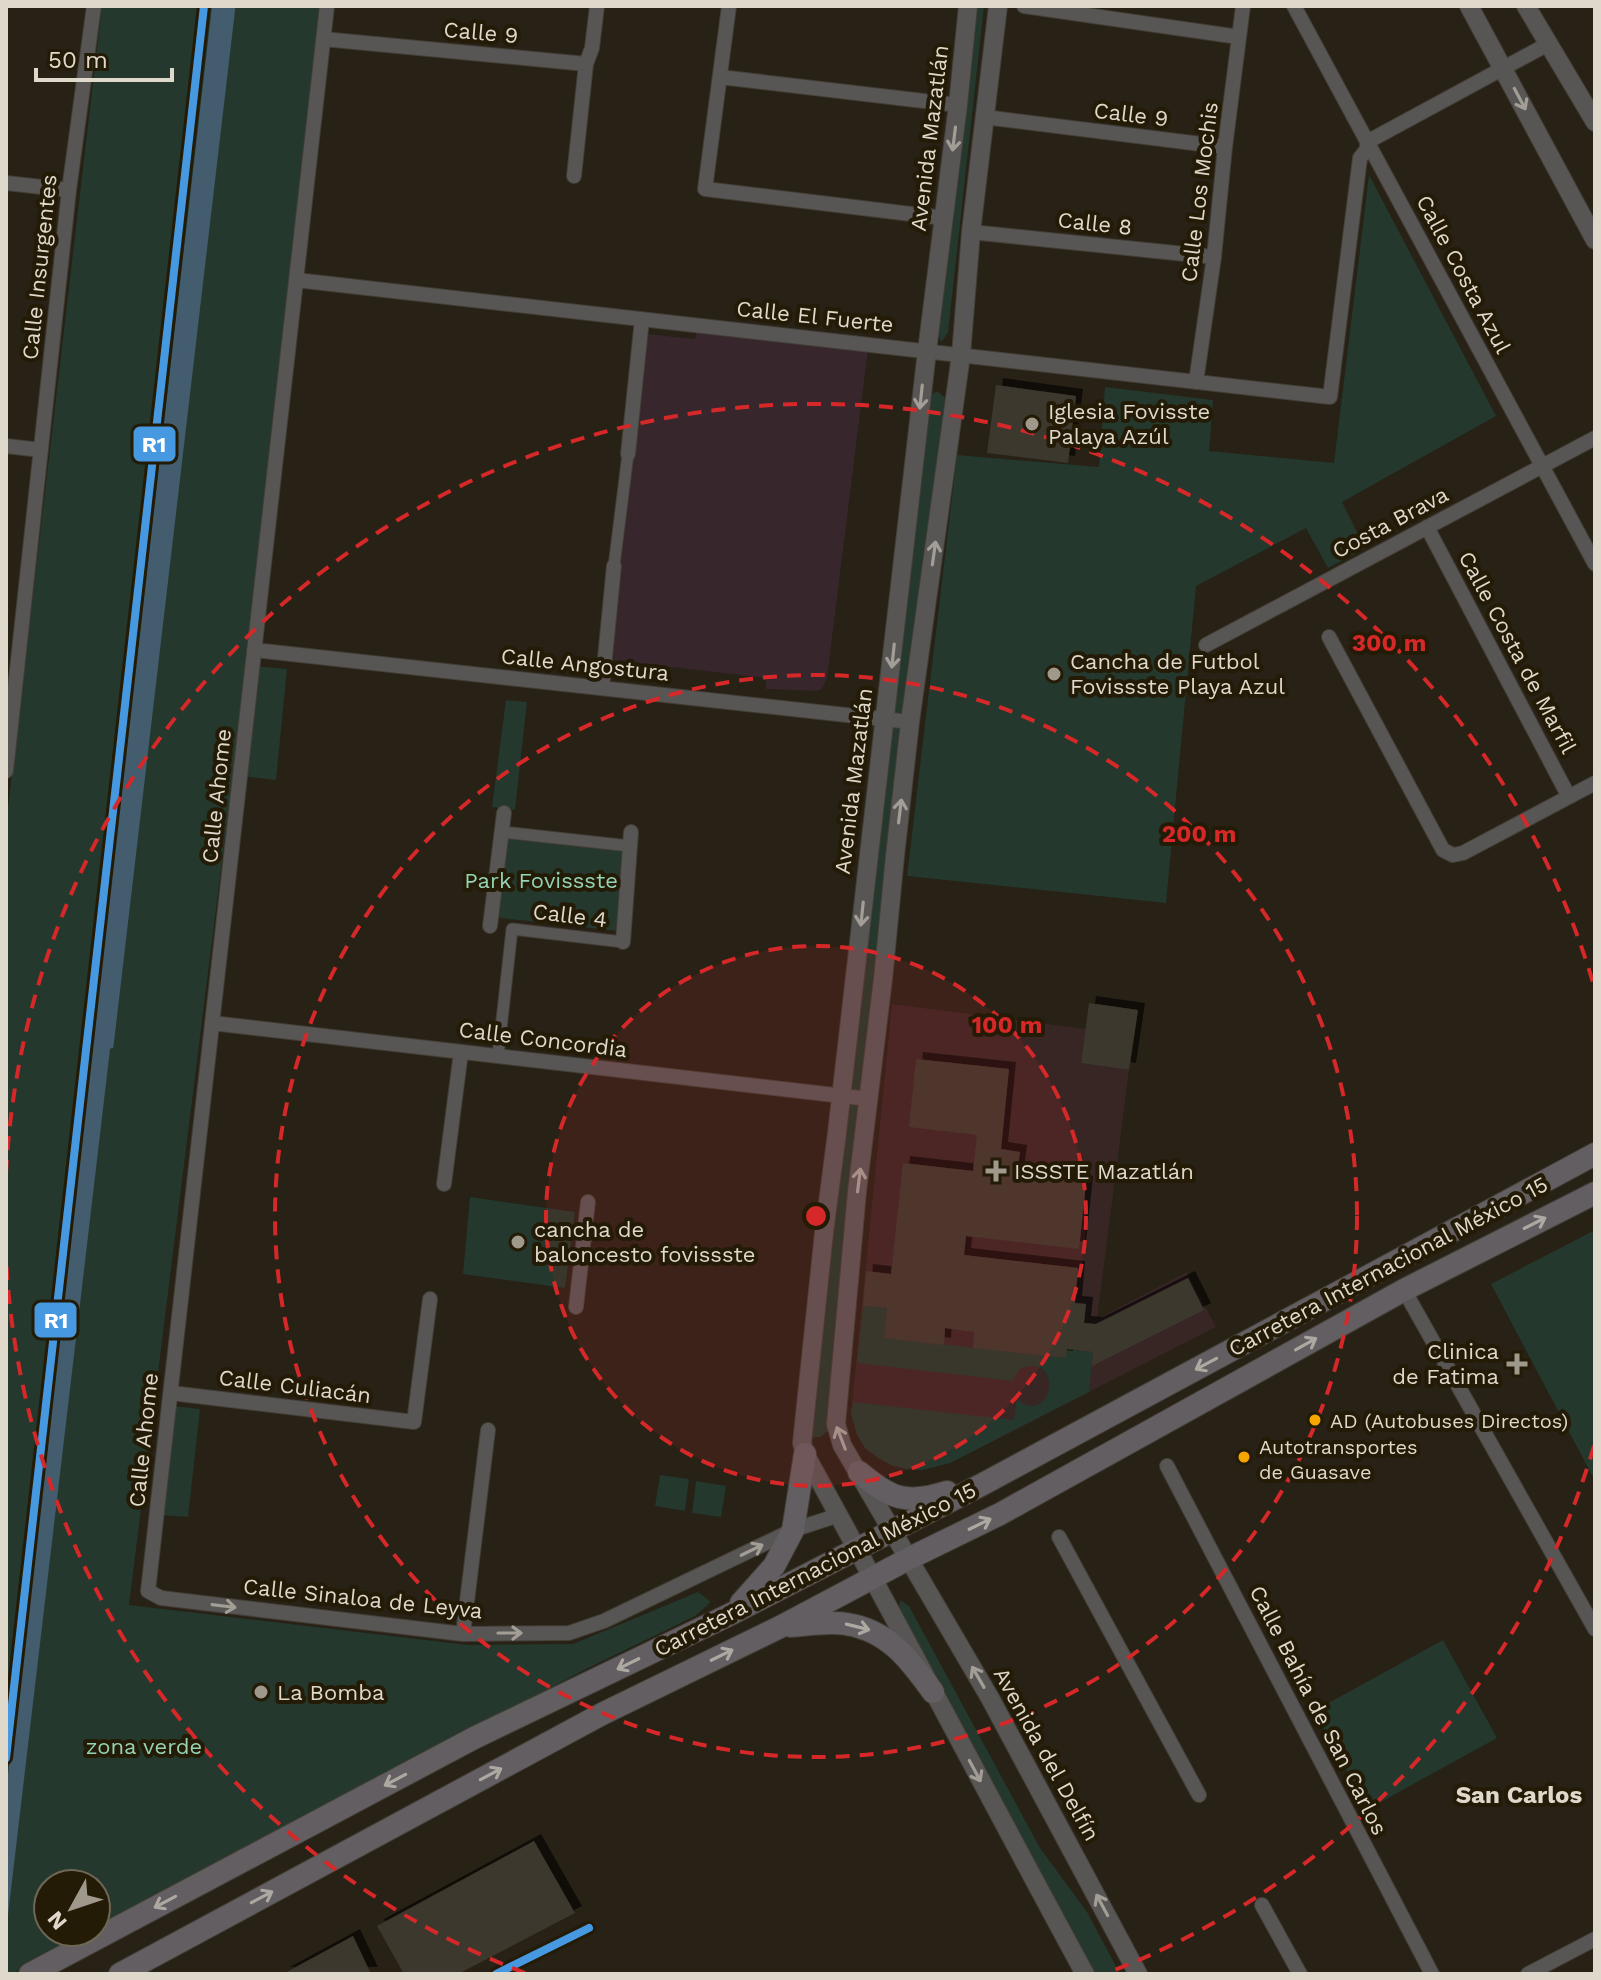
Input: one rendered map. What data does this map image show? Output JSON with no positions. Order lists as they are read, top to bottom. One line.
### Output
{"streets":{"main road":["Carretera Internacional México 15"],"street":["Calle 9","Avenida Mazatlán","Calle Los Mochis","Calle 8","Calle Insurgentes","Calle Costa Azul","Calle El Fuerte","Costa Brava","Calle Costa de Marfil","Calle Angostura","Calle Ahome","Calle 4","Calle Concordia","Calle Culiacán","Calle Sinaloa de Leyva","Calle Bahía de San Carlos","Avenida del Delfín"]},"crossings":[["Calle 9","Calle Los Mochis"],["Calle 9","Calle Ahome"],["Avenida Mazatlán","Calle El Fuerte"],["Avenida Mazatlán","Calle Angostura"],["Avenida Mazatlán","Calle Concordia"],["Avenida Mazatlán","Carretera Internacional México 15"],["Avenida Mazatlán","Calle Sinaloa de Leyva"],["Calle Los Mochis","Calle 8"],["Calle Los Mochis","Calle El Fuerte"],["Calle Costa Azul","Calle El Fuerte"],["Calle Costa Azul","Costa Brava"],["Calle El Fuerte","Calle Ahome"],["Costa Brava","Calle Costa de Marfil"],["Calle Angostura","Calle Ahome"],["Calle Ahome","Calle Concordia"],["Calle Ahome","Calle Culiacán"],["Calle Ahome","Calle Sinaloa de Leyva"],["Calle 4","Calle Concordia"],["Carretera Internacional México 15","Avenida del Delfín"]],"one_way":["Calle Sinaloa de Leyva"],"districts":["San Carlos"],"parks":["Park Fovissste","zona verde"],"places":{"other":["Iglesia Fovisste Palaya Azúl","Cancha de Futbol Fovissste Playa Azul","cancha de baloncesto fovissste","AD (Autobuses Directos)","Autotransportes de Guasave","La Bomba"],"health":["ISSSTE Mazatlán","Clinica de Fatima"]},"lines":["transit line R1"],"scale_bar":"50 m","north":"bottom left","rings":["300 m","200 m","100 m"]}
